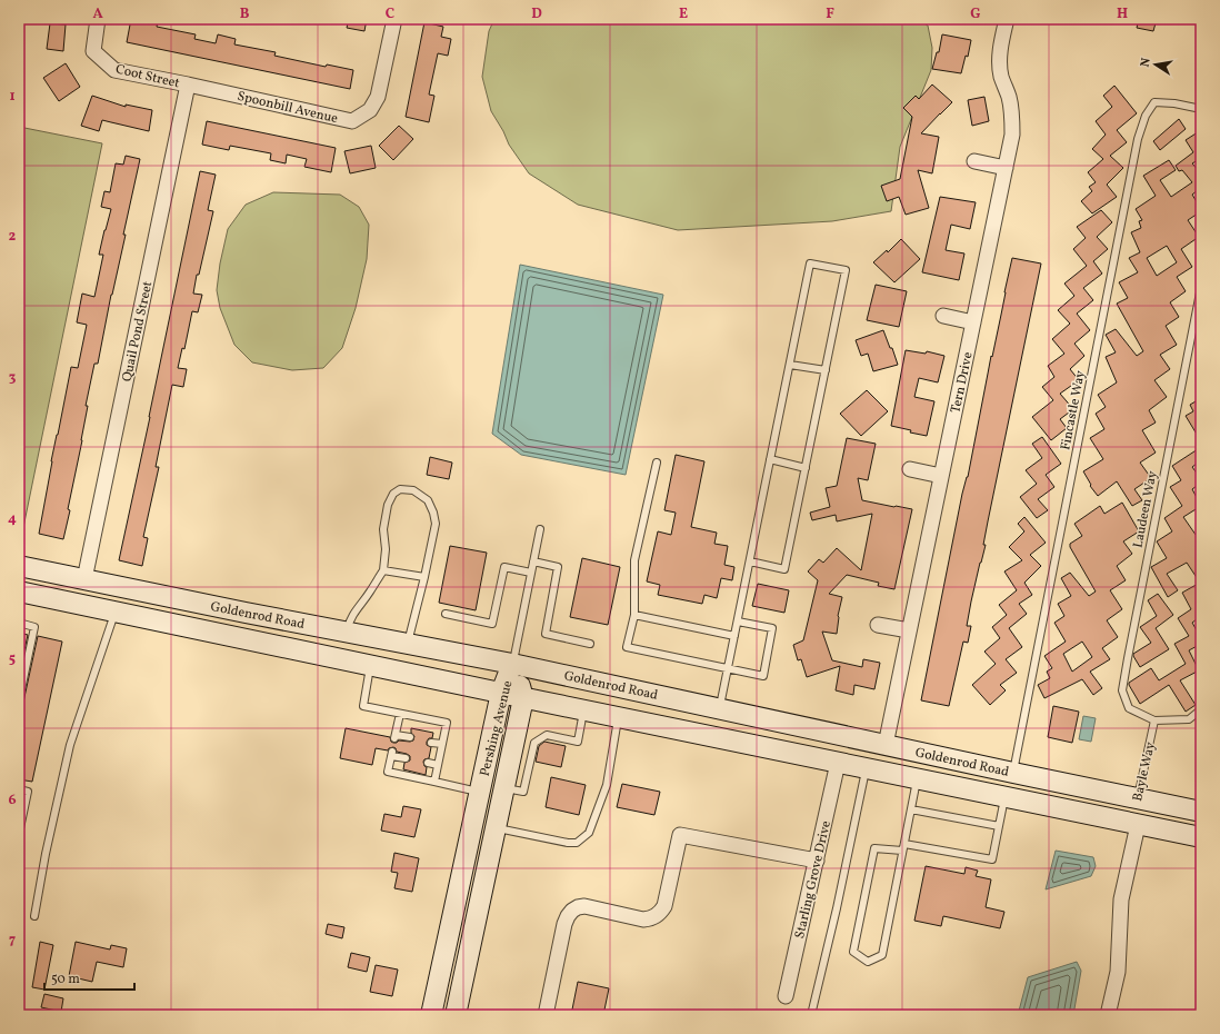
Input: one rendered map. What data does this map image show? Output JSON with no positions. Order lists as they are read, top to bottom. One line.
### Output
{"streets":{"main road":["Goldenrod Road","Pershing Avenue"],"street":["Coot Street","Spoonbill Avenue","Quail Pond Street","Tern Drive","Bayle Way","Starling Grove Drive"],"lane":["Fincastle Way","Laudeen Way"]},"crossings":[["Coot Street","Spoonbill Avenue"],["Coot Street","Quail Pond Street"],["Spoonbill Avenue","Quail Pond Street"],["Quail Pond Street","Goldenrod Road"],["Tern Drive","Goldenrod Road"],["Fincastle Way","Goldenrod Road"],["Laudeen Way","Bayle Way"],["Goldenrod Road","Pershing Avenue"],["Goldenrod Road","Bayle Way"],["Goldenrod Road","Starling Grove Drive"]],"scale_bar":"50 m","north":"left","grid":{"columns":["A","B","C","D","E","F","G","H"],"rows":["1","2","3","4","5","6","7"]}}
